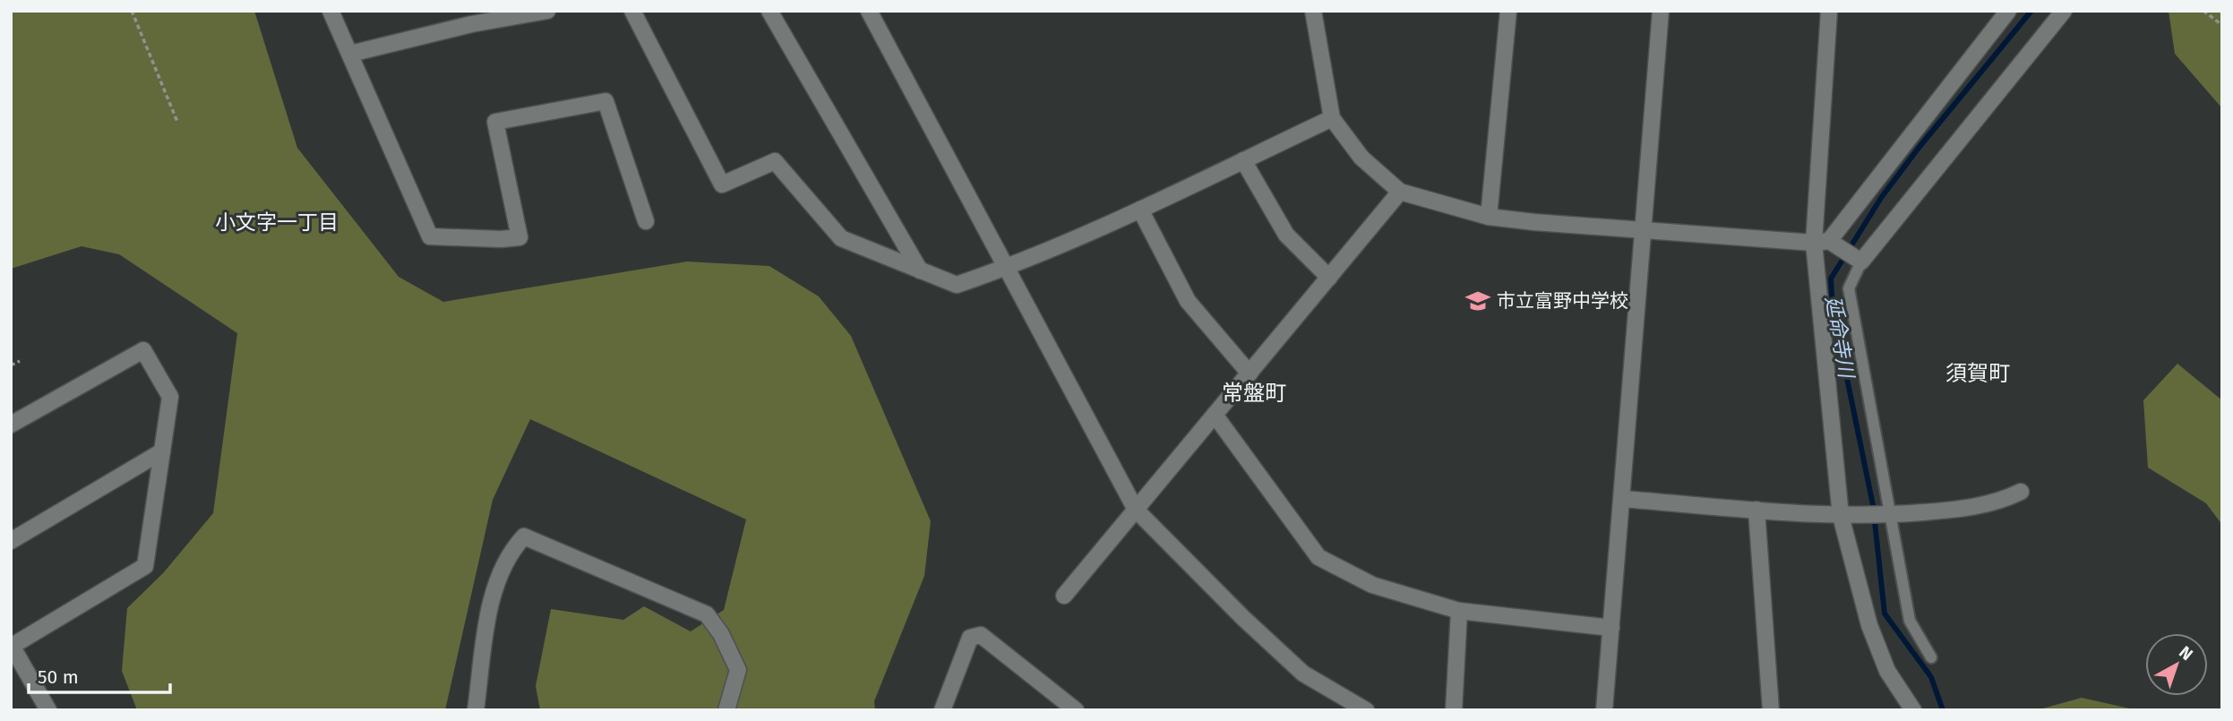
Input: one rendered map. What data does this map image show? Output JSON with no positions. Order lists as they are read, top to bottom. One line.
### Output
{"districts":["小文字一丁目","須賀町","常盤町"],"water":["延命寺川"],"places":{"school or university":["市立富野中学校"]},"scale_bar":"50 m","north":"top right"}
